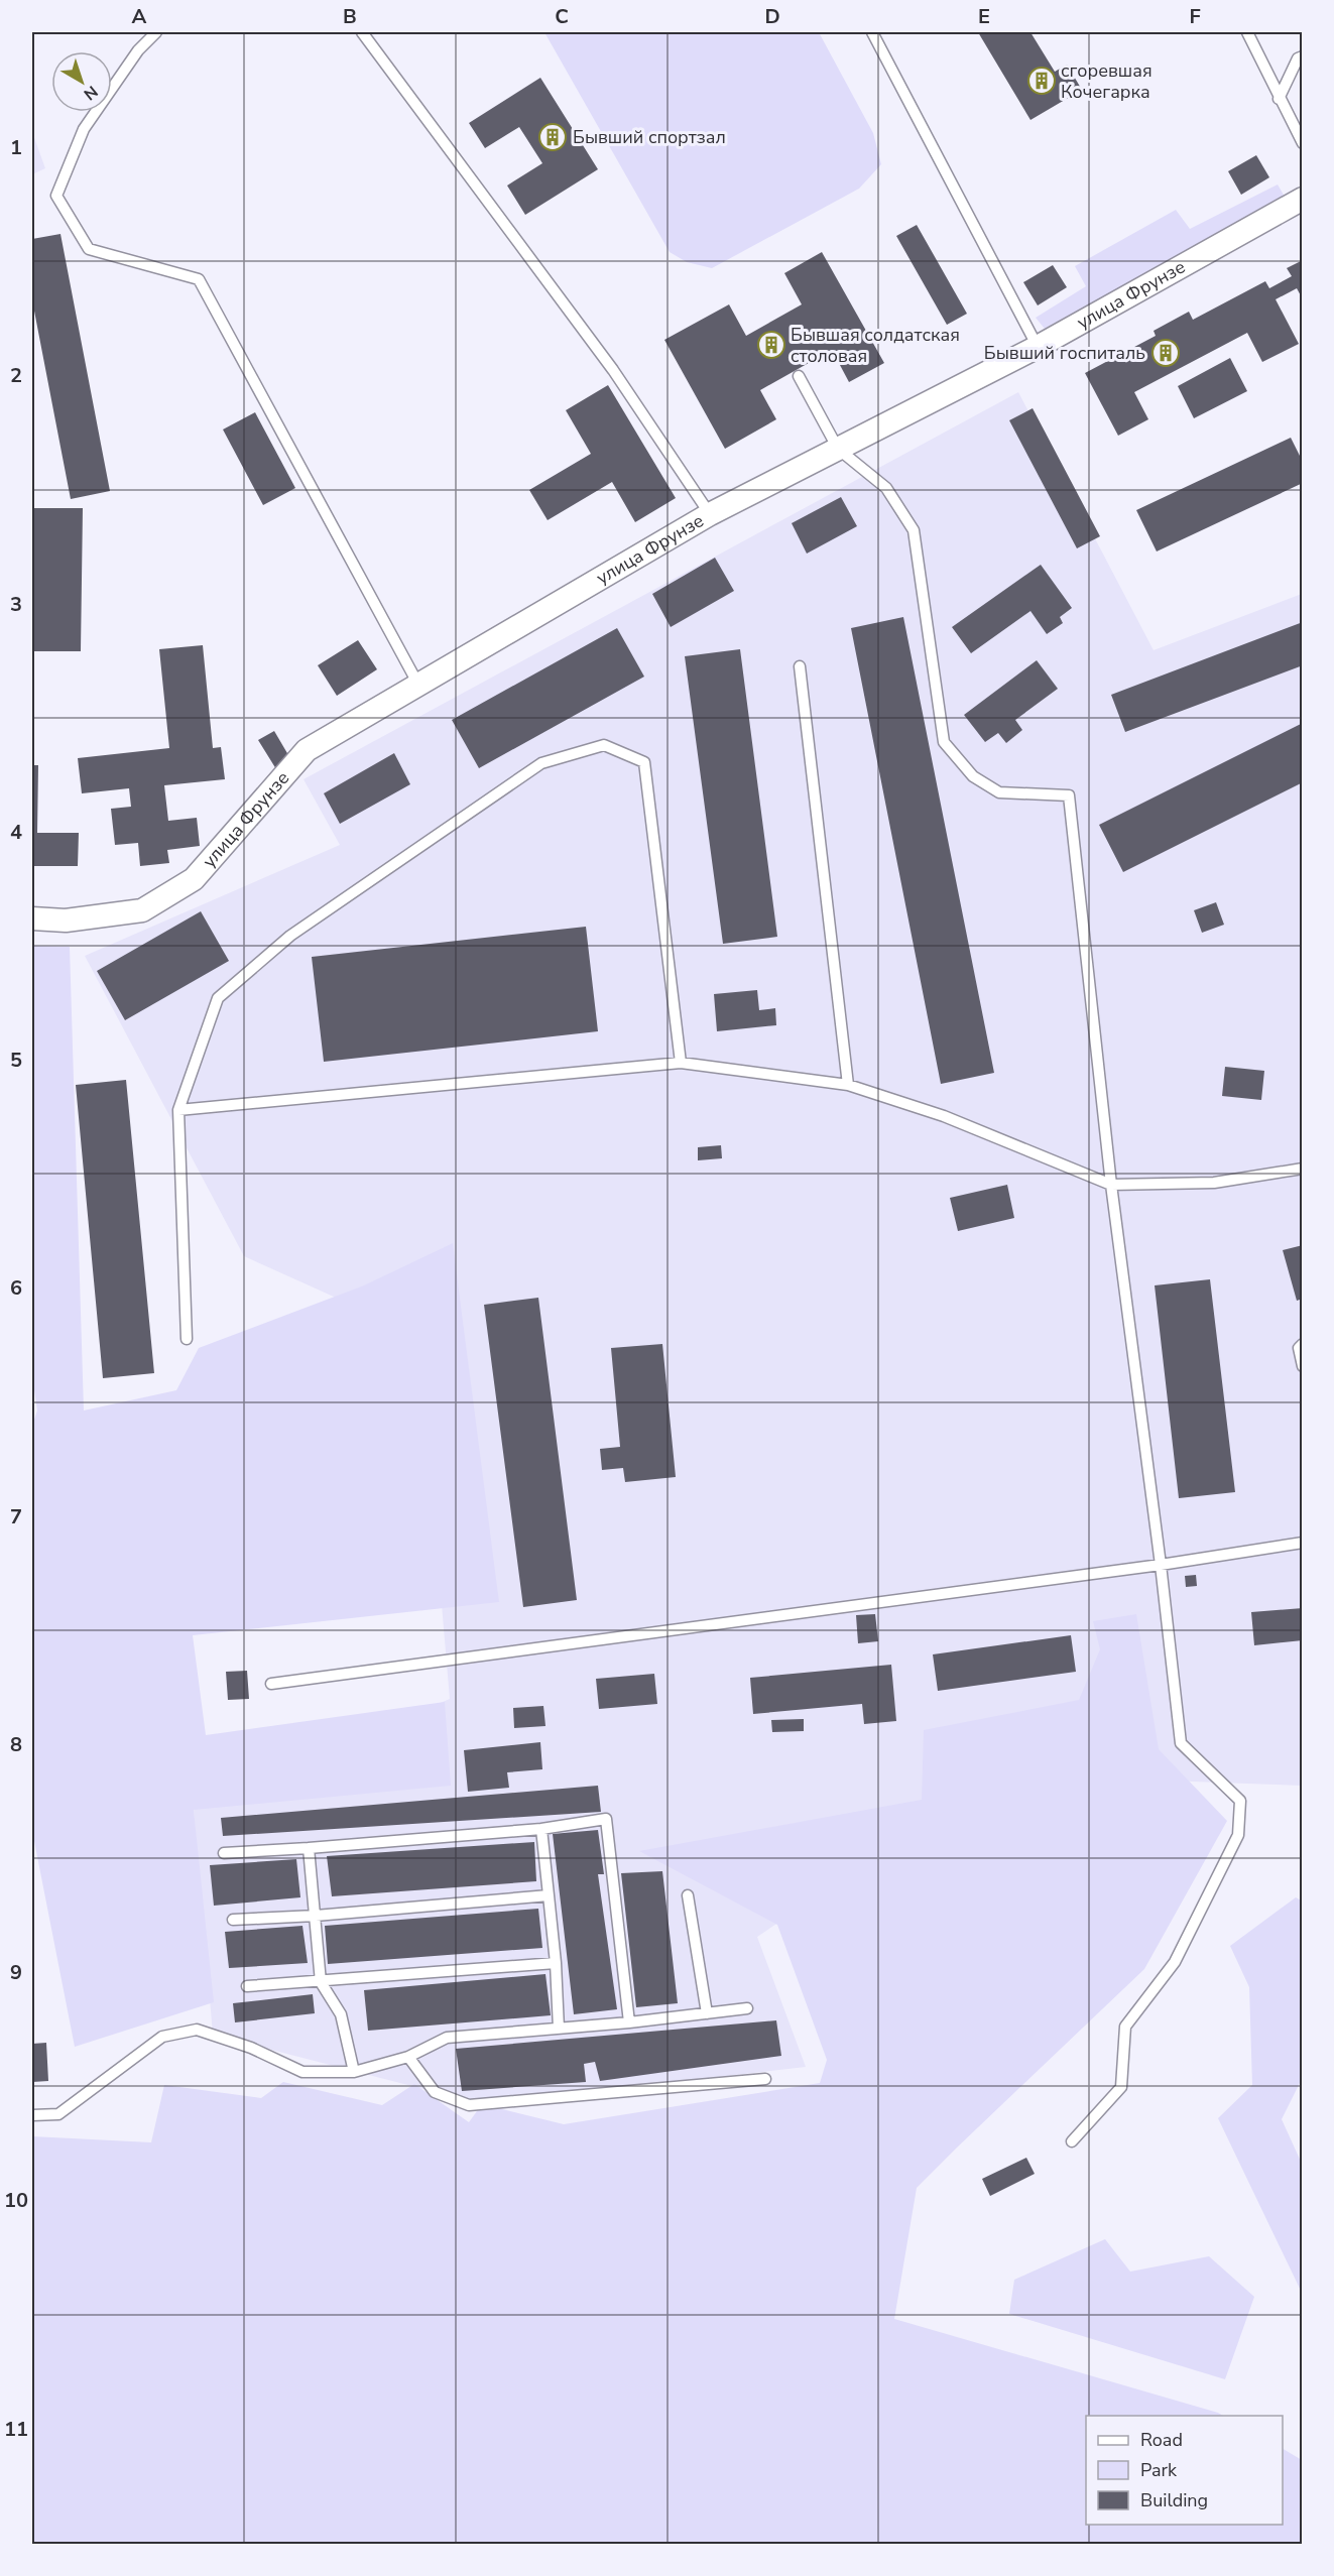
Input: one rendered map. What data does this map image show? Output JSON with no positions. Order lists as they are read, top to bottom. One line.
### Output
{"streets":{"street":["улица Фрунзе"]},"places":{"building":["сгоревшая Кочегарка","Бывший спортзал","Бывшая солдатская столовая","Бывший госпиталь"]},"legend":["Road","Park","Building"],"north":"bottom right","grid":{"columns":["A","B","C","D","E","F"],"rows":["1","2","3","4","5","6","7","8","9","10","11"]}}
